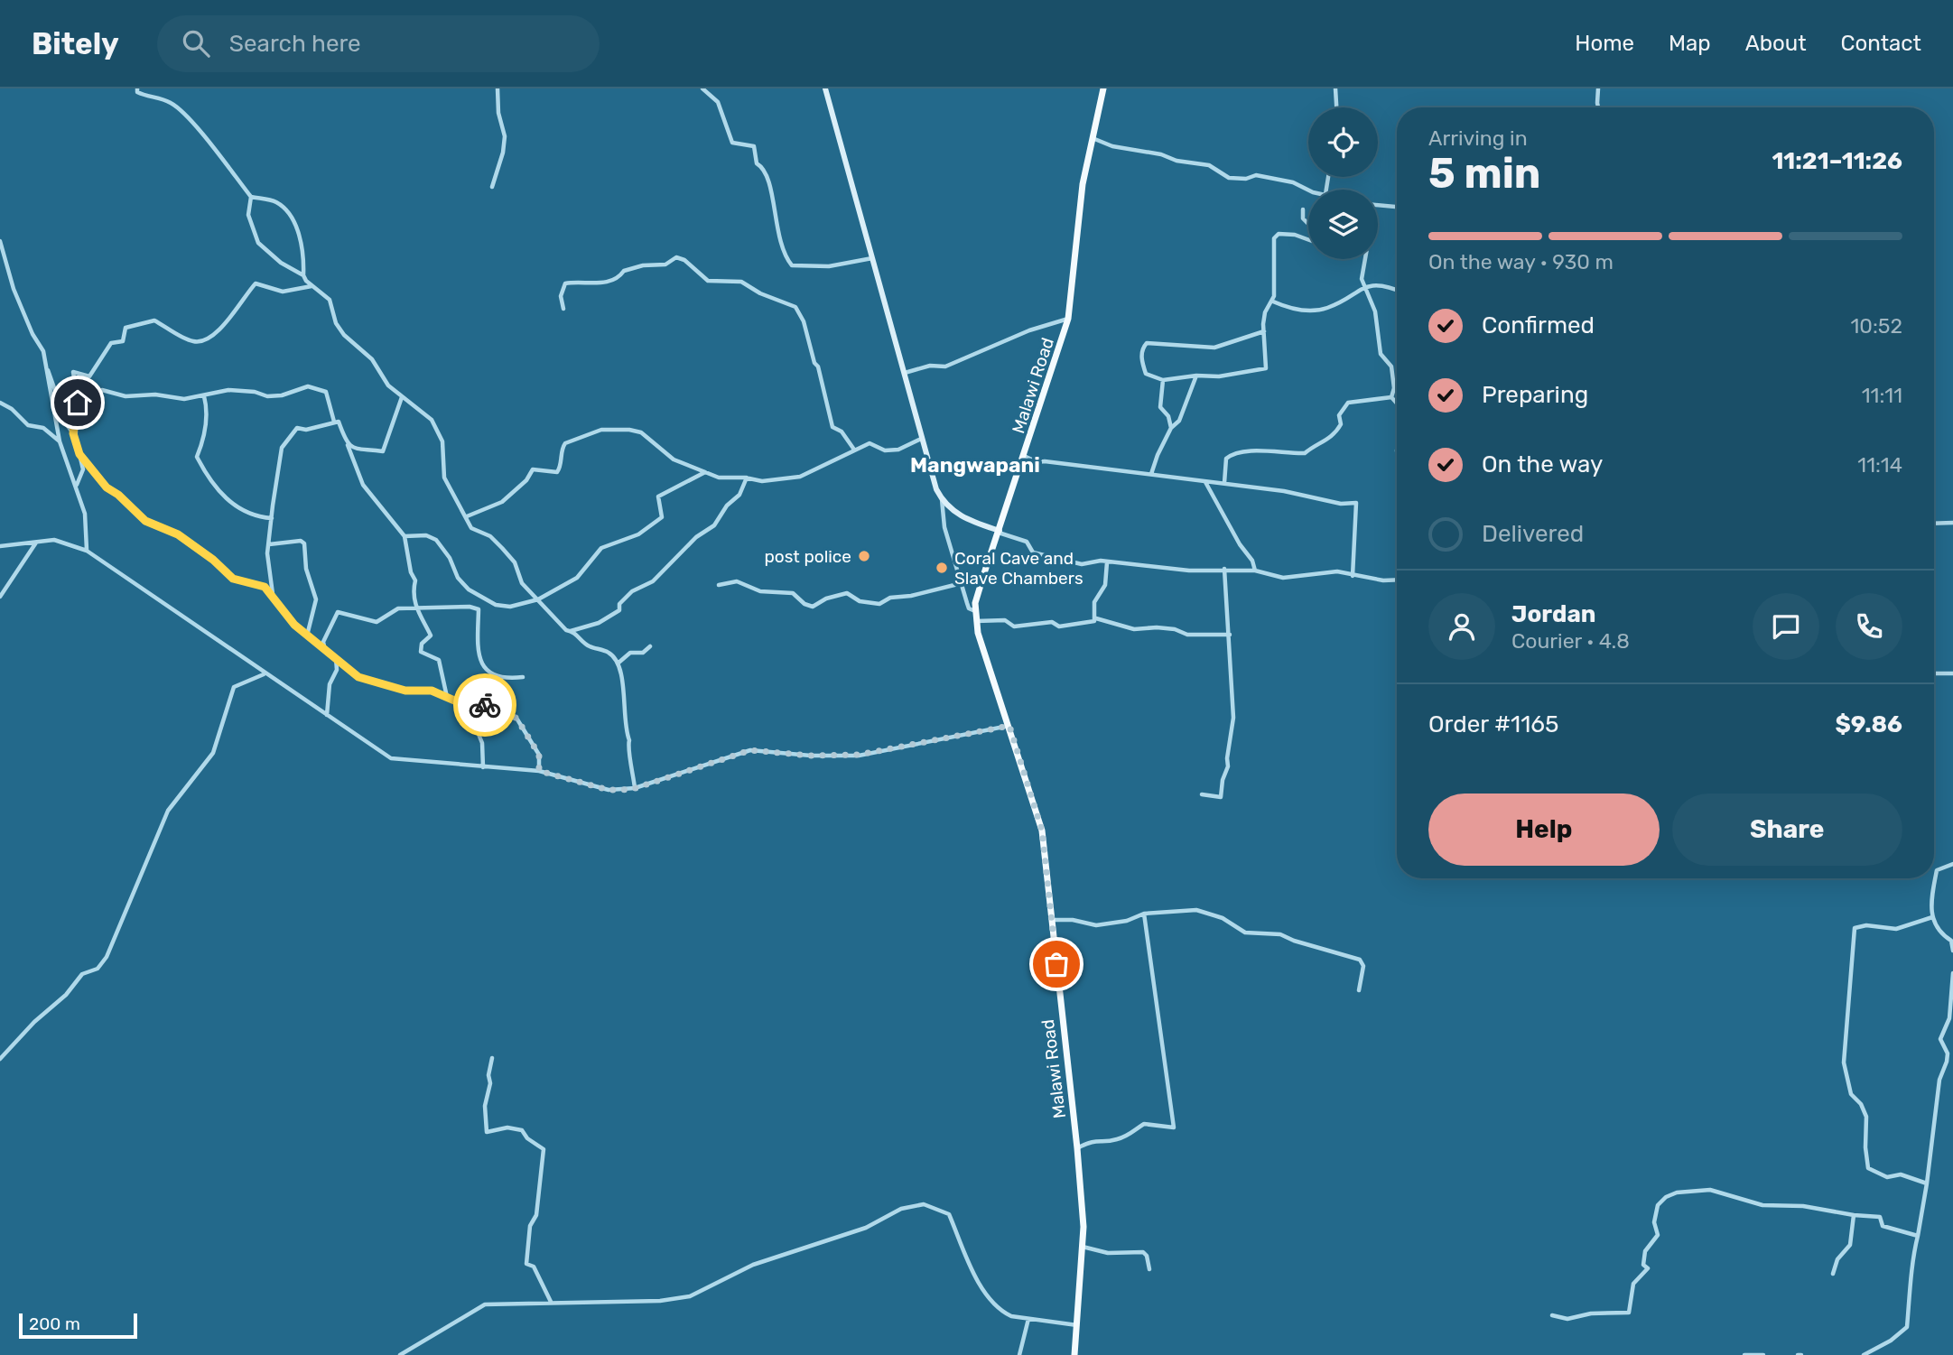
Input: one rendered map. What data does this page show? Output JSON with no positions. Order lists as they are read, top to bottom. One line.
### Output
{"streets":{"main road":["Malawi Road"]},"districts":["Mangwapani"],"places":["post police","Coral Cave and Slave Chambers"],"scale_bar":"200 m","page":{"header":"Bitely","search":"Search here","nav":["Home","Map","About","Contact"],"heading":["5 min","Arriving in","11:21–11:26"],"panel":["Jordan","Courier · 4.8","Order #1165","$9.86"],"bar":"On the way · 930 m","list":[["Confirmed","10:52"],["Preparing","11:11"],["On the way","11:14"],"Delivered"],"buttons":["Help","Share"],"scale":"200 m"}}
